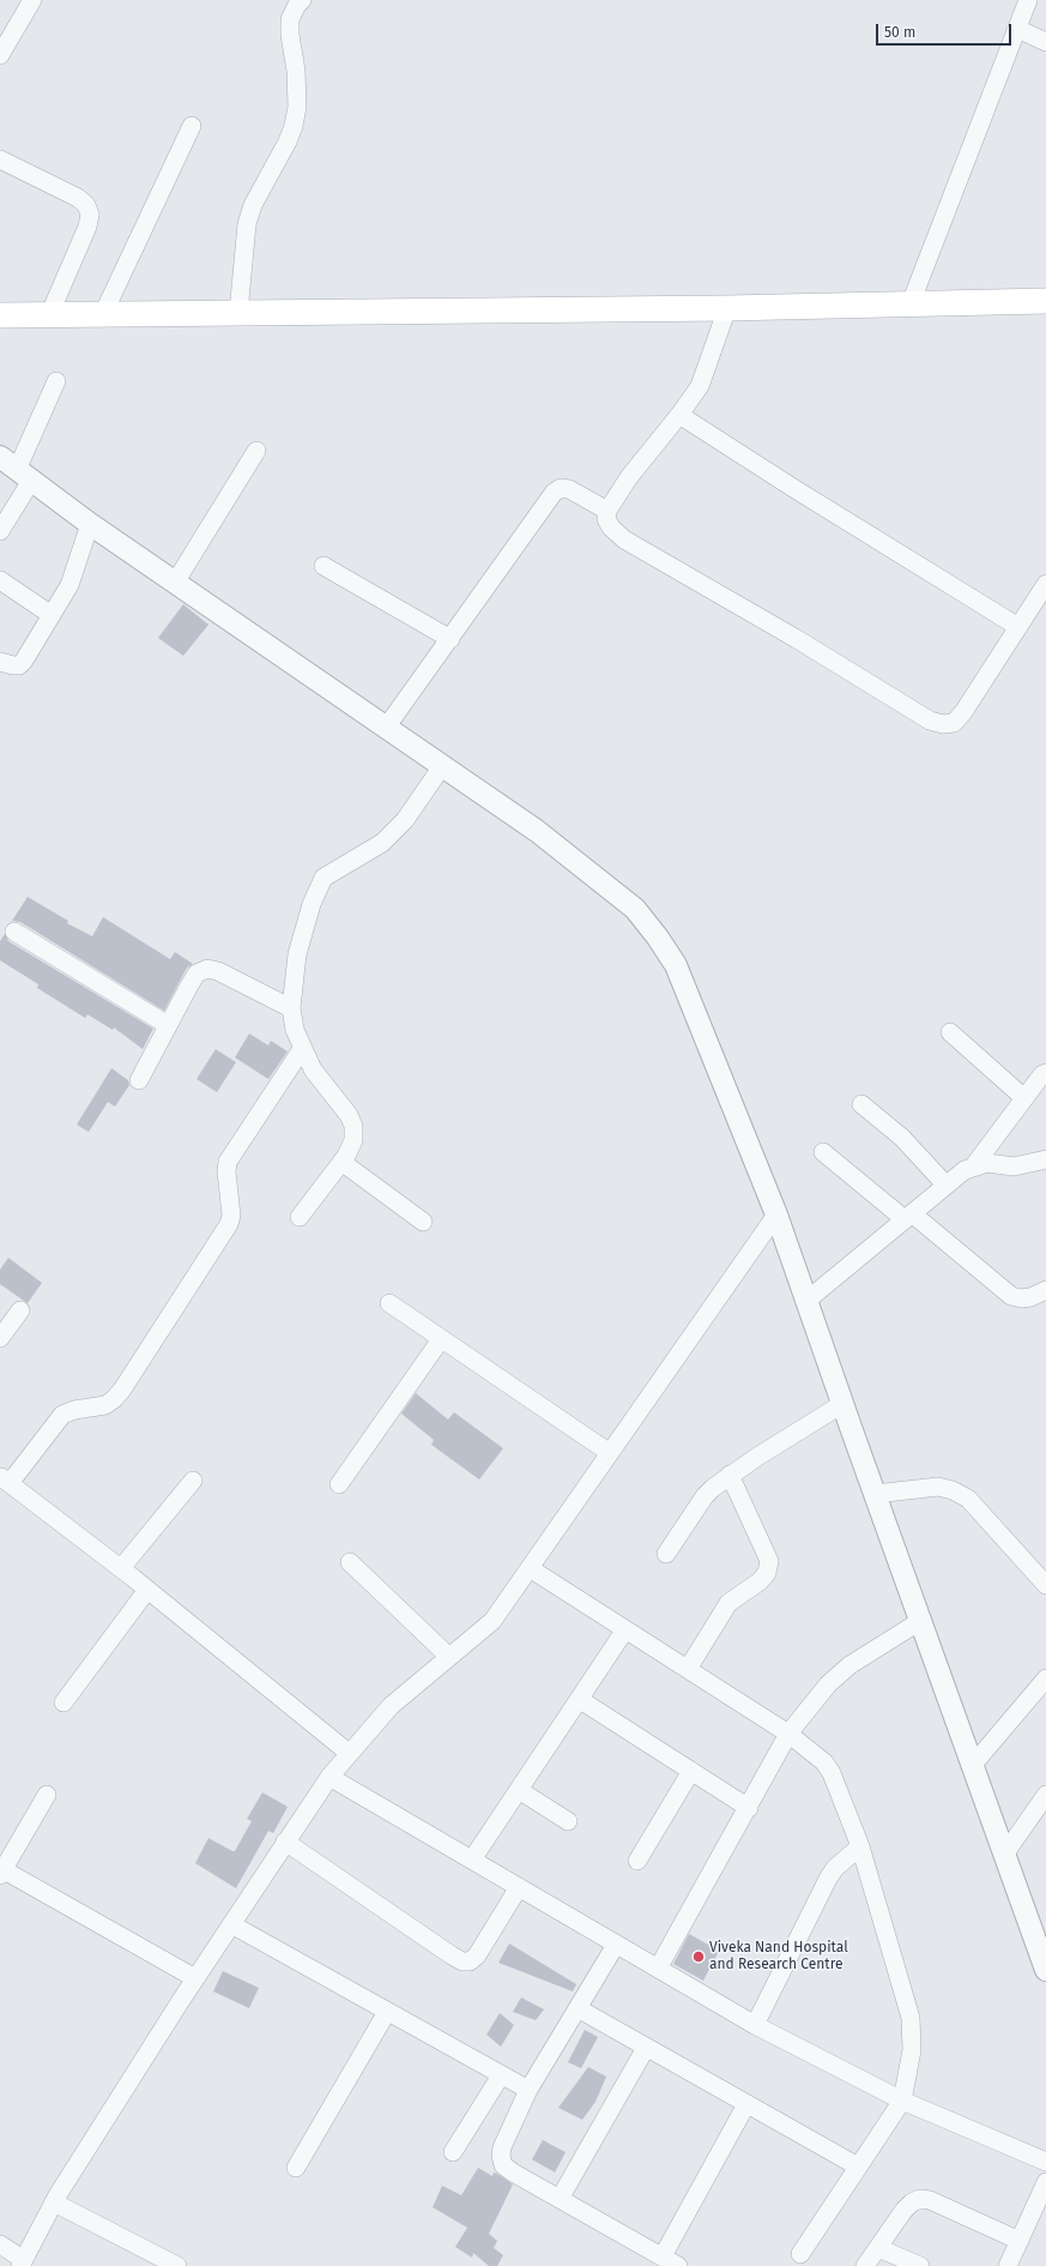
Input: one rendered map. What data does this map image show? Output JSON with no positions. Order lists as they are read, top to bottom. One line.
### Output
{"places":["Viveka Nand Hospital and Research Centre"],"scale_bar":"50 m"}
